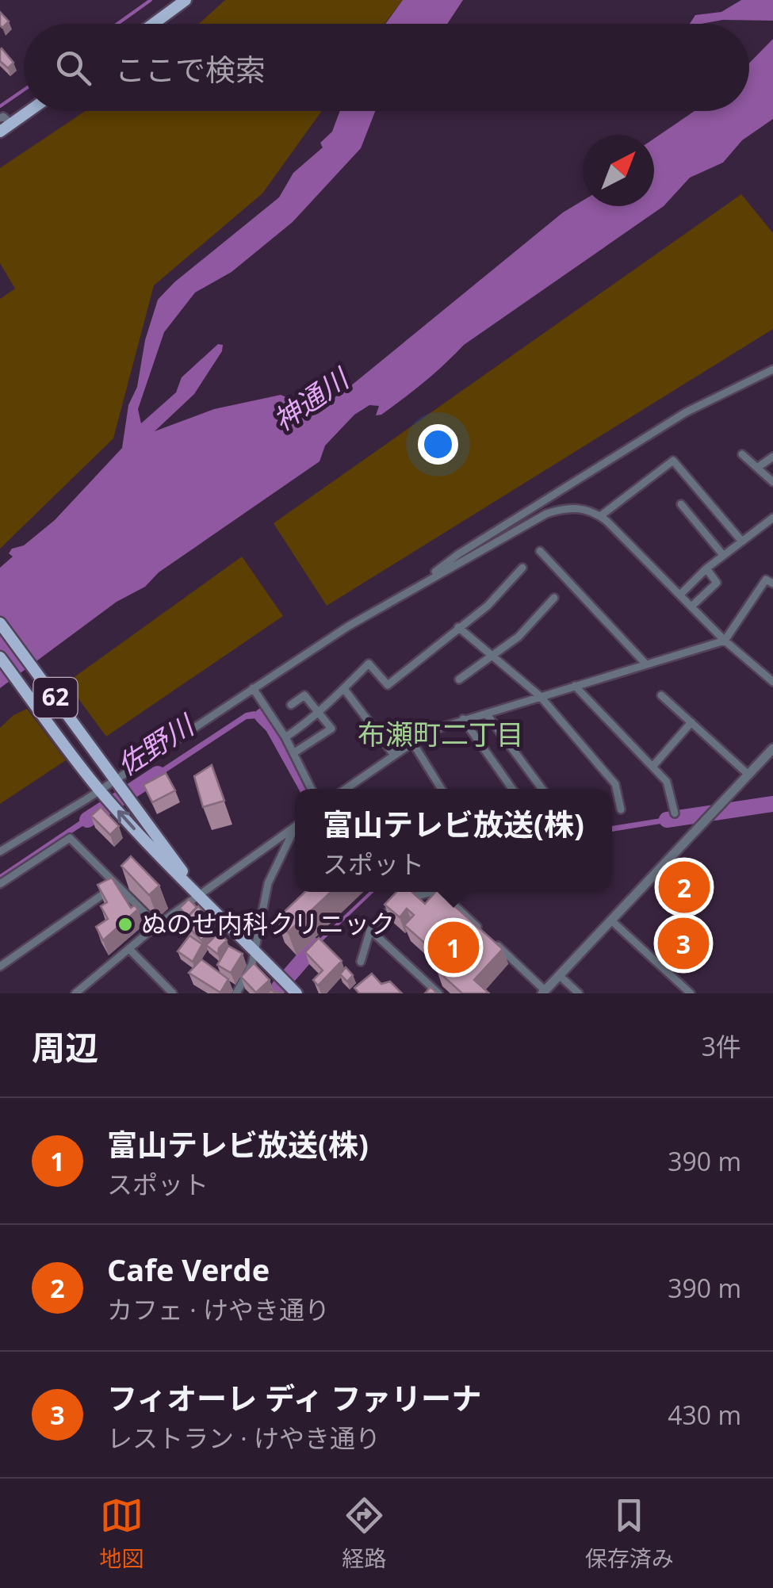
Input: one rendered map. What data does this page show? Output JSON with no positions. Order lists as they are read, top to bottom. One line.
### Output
{"streets":{"main road":["62"]},"districts":["布瀬町二丁目"],"water":["神通川","佐野川"],"places":["ぬのせ内科クリニック"],"north":"top right","page":{"search":"ここで検索","popup":["富山テレビ放送(株)","スポット"],"pins":["2","3","1"],"heading":["周辺","3件"],"list":[{"mark":"1","name":"富山テレビ放送(株)","note":"スポット","value":"390 m"},{"mark":"2","name":"Cafe Verde","note":"カフェ · けやき通り","value":"390 m"},{"mark":"3","name":"フィオーレ ディ ファリーナ","note":"レストラン · けやき通り","value":"430 m"}],"nav":["地図","経路","保存済み"]}}
